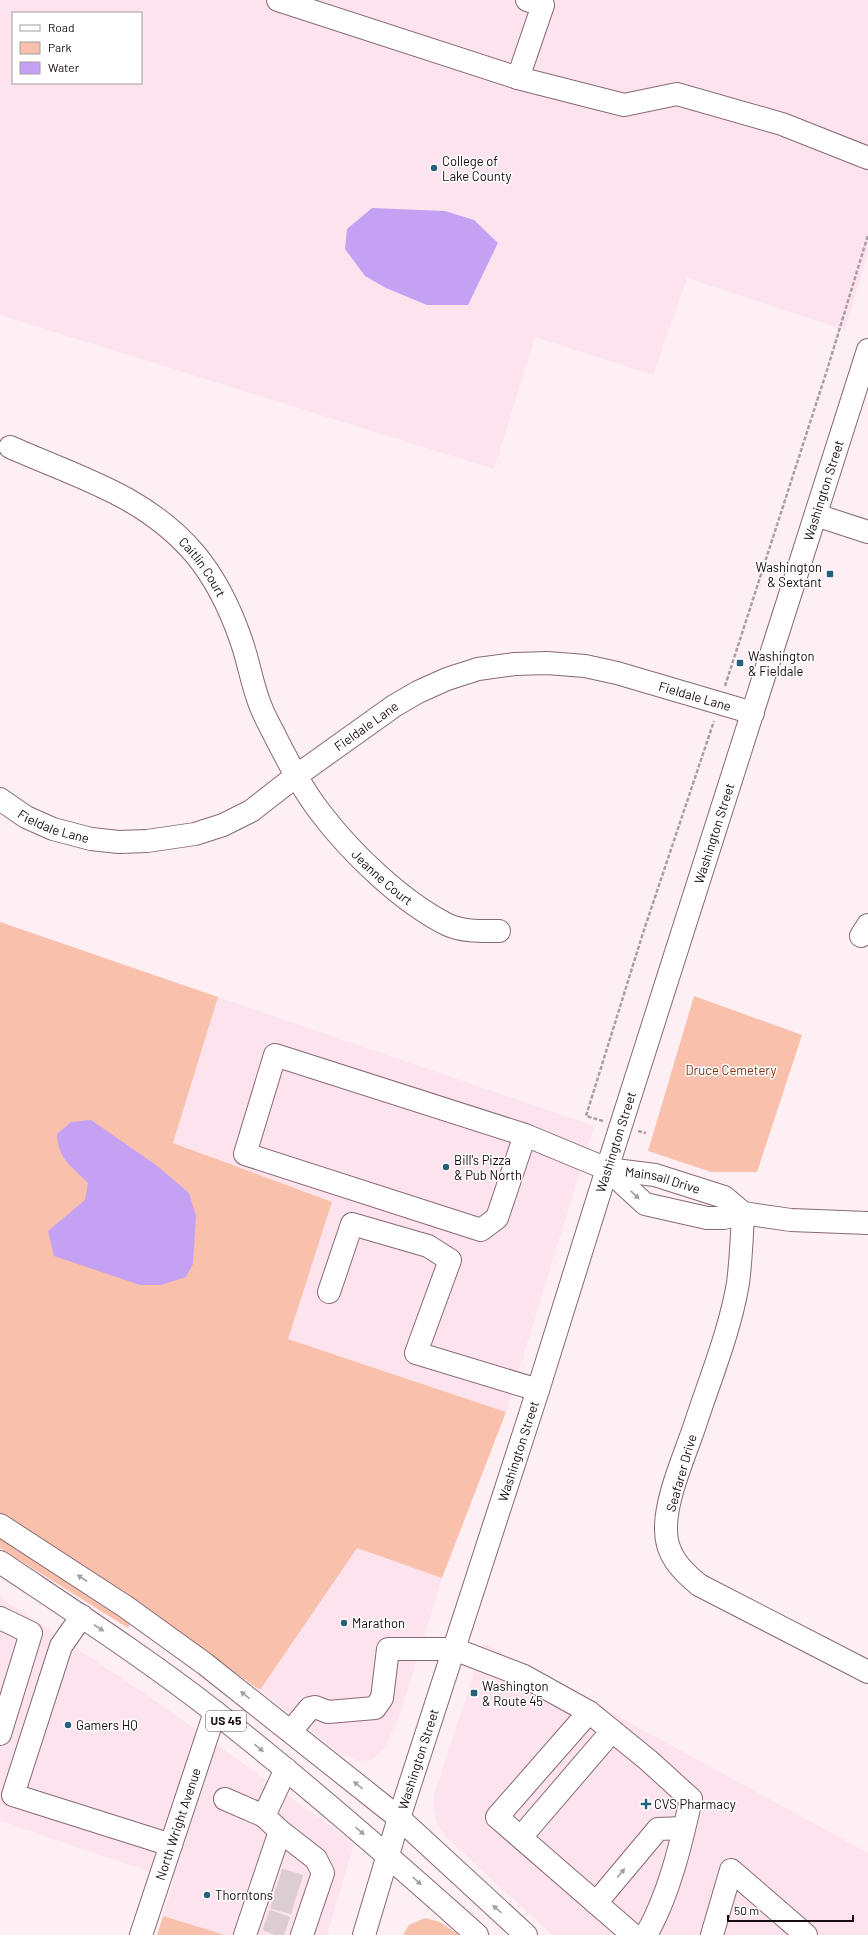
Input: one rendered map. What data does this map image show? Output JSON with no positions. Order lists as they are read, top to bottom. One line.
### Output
{"streets":{"main road":["Washington Street","Caitlin Court","Fieldale Lane","Jeanne Court","Mainsail Drive","Seafarer Drive","US 45","North Wright Avenue"]},"crossings":[["Washington Street","Fieldale Lane"],["Washington Street","Mainsail Drive"],["Washington Street","US 45"],["Caitlin Court","Fieldale Lane"],["Caitlin Court","Jeanne Court"],["Fieldale Lane","Jeanne Court"],["Mainsail Drive","Seafarer Drive"],["US 45","North Wright Avenue"]],"parks":["Druce Cemetery"],"places":{"other":["College of Lake County","Bill's Pizza & Pub North","Marathon","Gamers HQ","Thorntons"],"transit":["Washington & Sextant","Washington & Fieldale","Washington & Route 45"],"health":["CVS Pharmacy"]},"legend":["Road","Park","Water"],"scale_bar":"50 m"}
